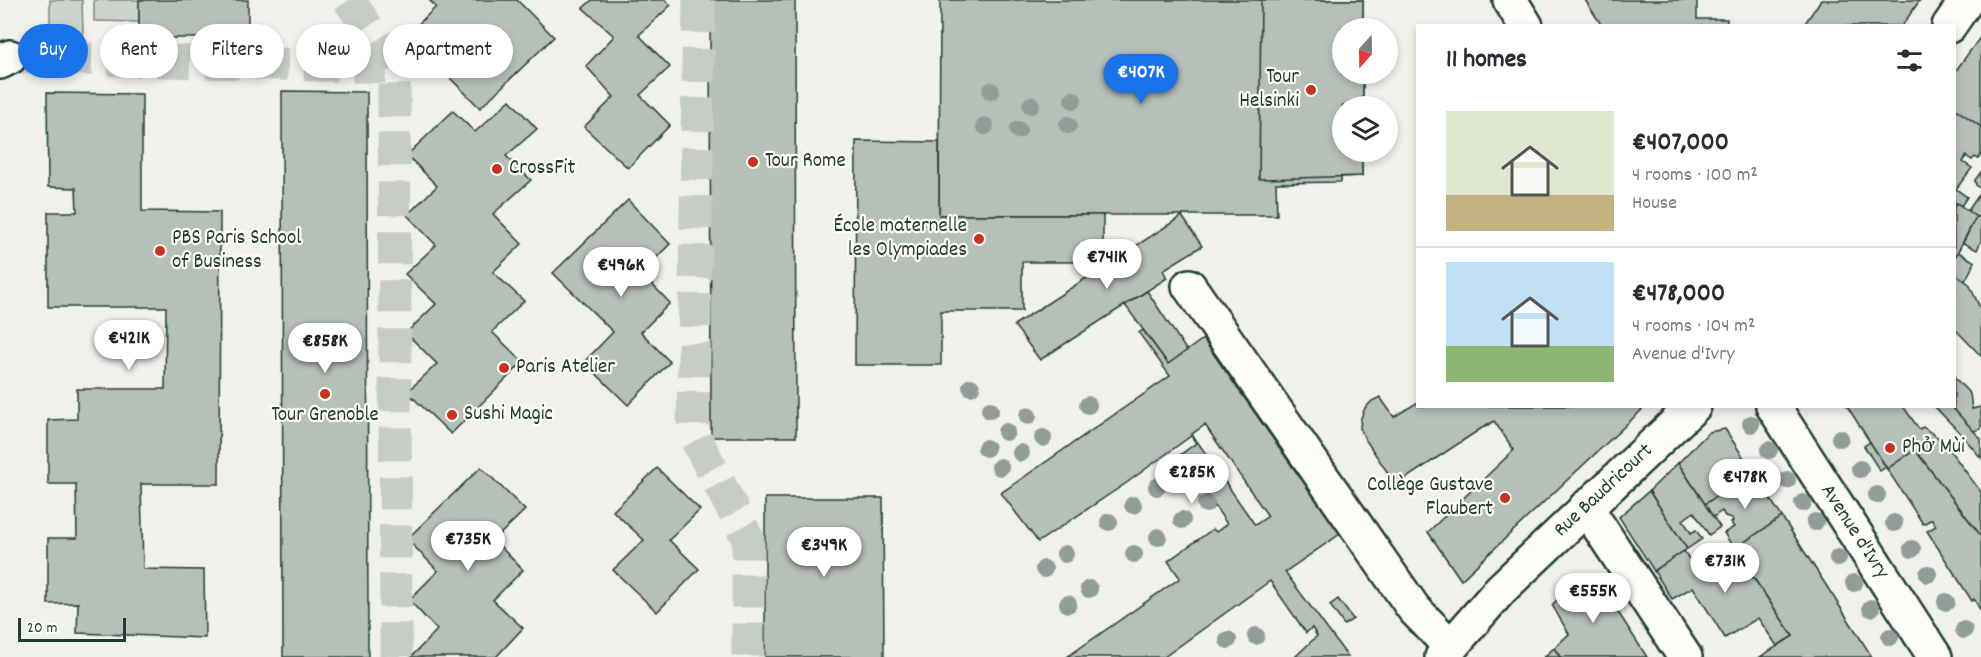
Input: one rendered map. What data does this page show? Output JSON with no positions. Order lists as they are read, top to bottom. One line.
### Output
{"streets":{"street":["Rue Baudricourt","Avenue d'Ivry"]},"places":["Tour Helsinki","Tour Rome","CrossFit","École maternelle les Olympiades","PBS Paris School of Business","Paris Atelier","Tour Grenoble","Sushi Magic","Phở Mùi","Collège Gustave Flaubert"],"scale_bar":"20 m","north":"bottom","page":{"chip":["Buy","Rent","Filters","New","Apartment"],"heading":"11 homes","price":["€407K","€741K","€496K","€421K","€858K","€285K","€478K","€735K","€349K","€731K","€555K"],"list":[{"name":"€407,000","note":"4 rooms · 100 m² · House"},{"name":"€478,000","note":"4 rooms · 104 m² · Avenue d'Ivry"}],"scale":"20 m"}}
